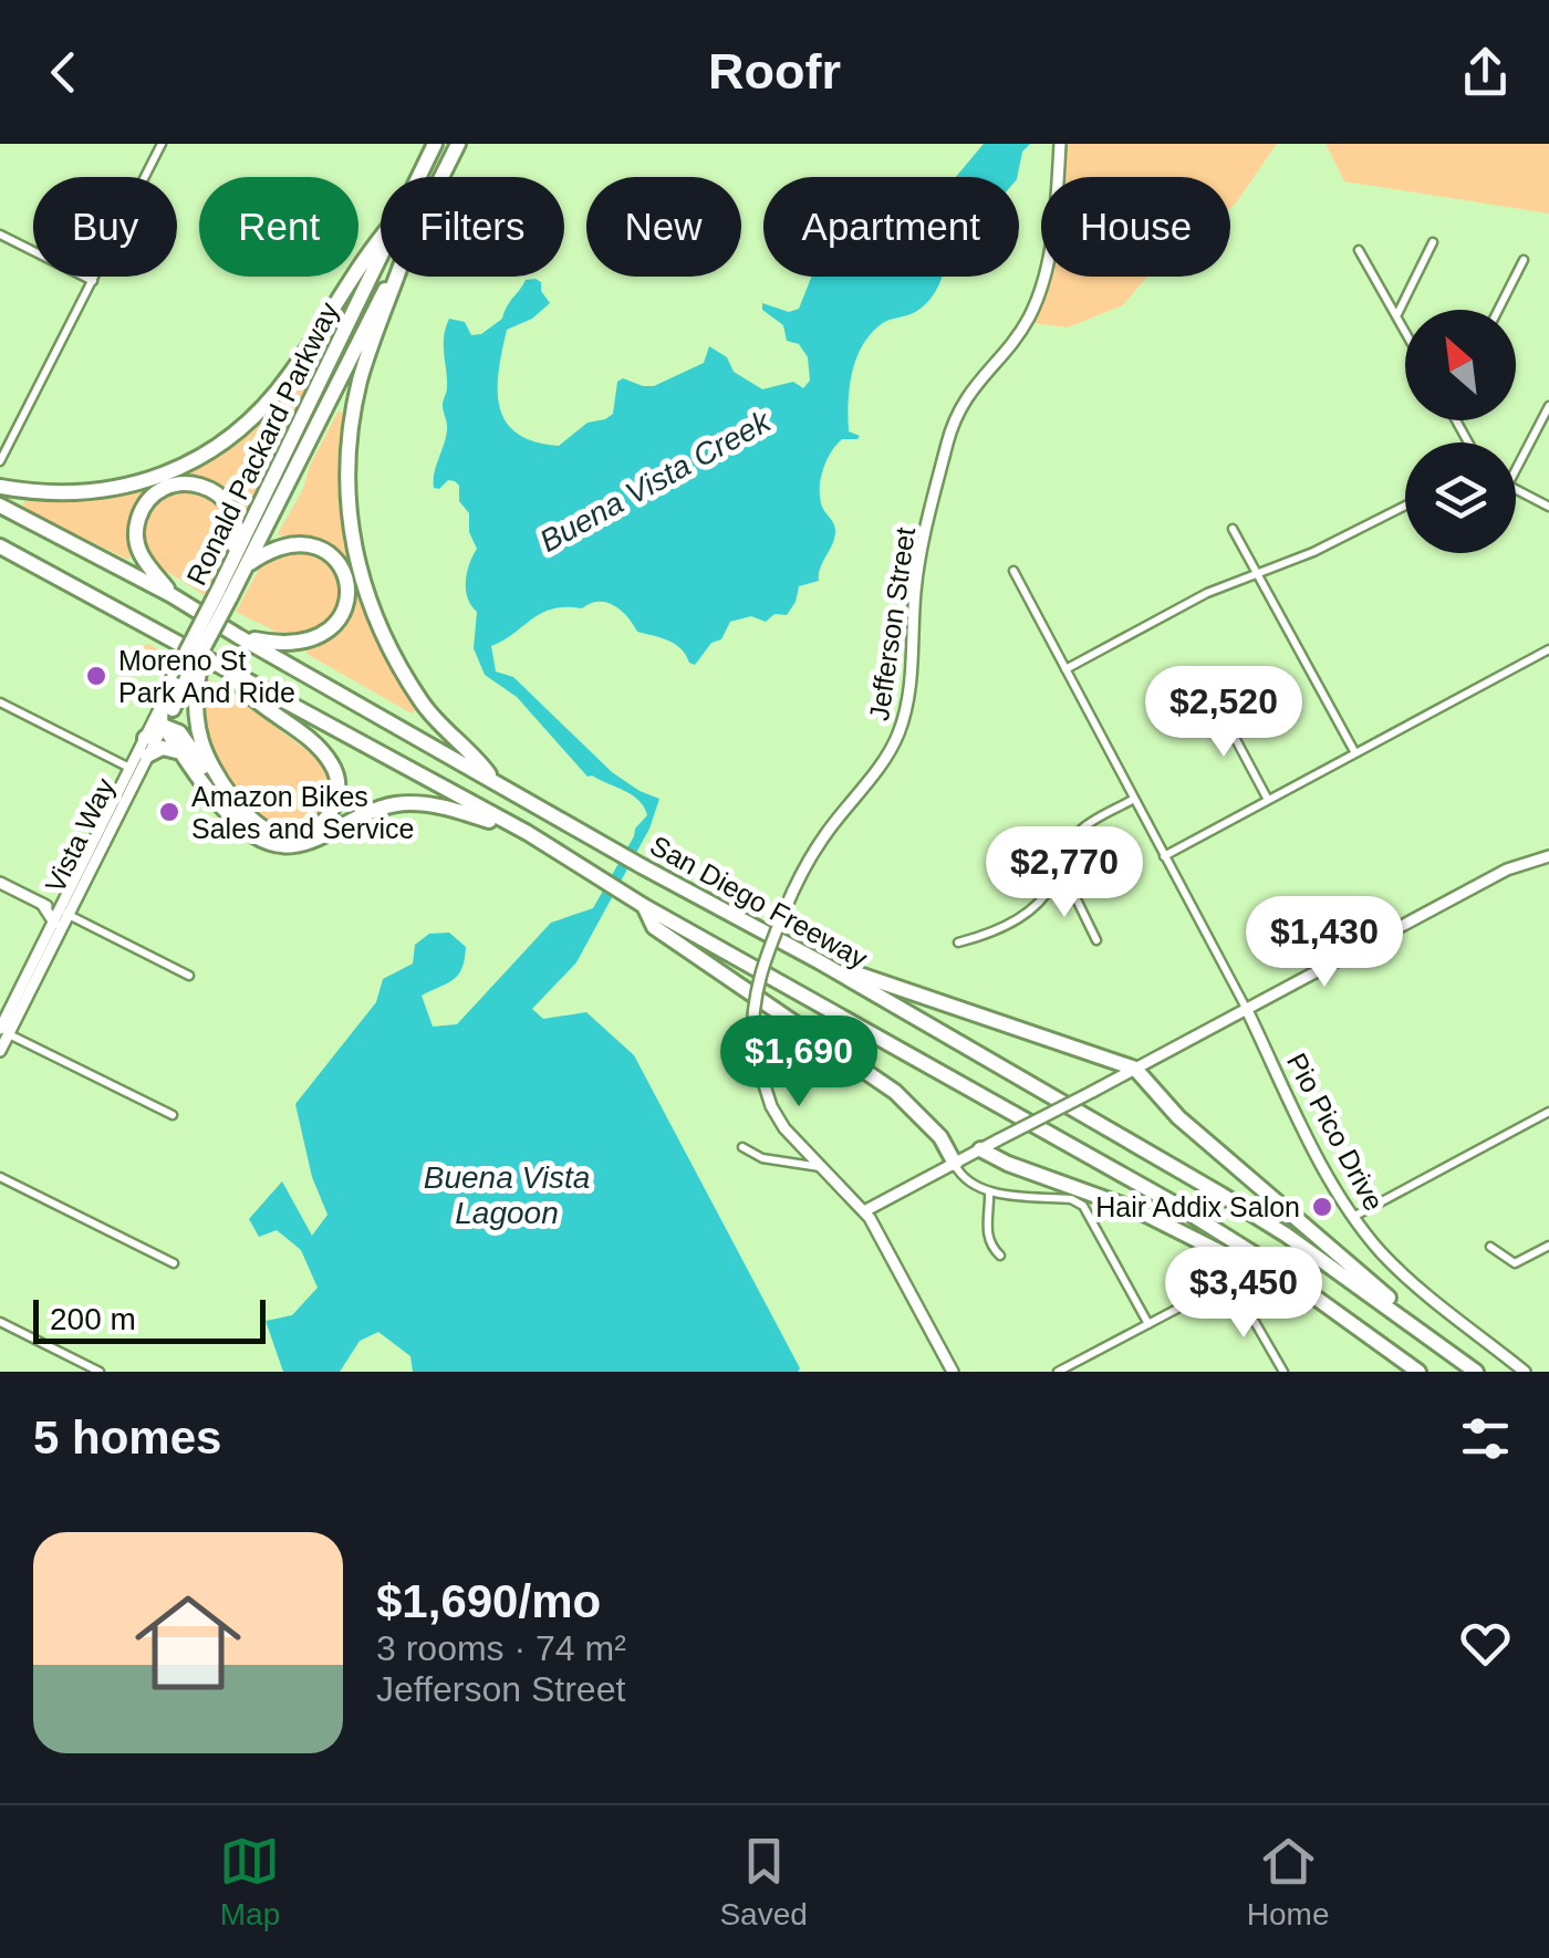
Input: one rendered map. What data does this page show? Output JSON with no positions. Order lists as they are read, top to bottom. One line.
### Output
{"streets":{"highway":["Ronald Packard Parkway","Vista Way","San Diego Freeway"],"main road":["Jefferson Street","Pio Pico Drive"]},"crossings":[["Ronald Packard Parkway","Vista Way"]],"water":["Buena Vista Creek","Buena Vista Lagoon"],"places":["Moreno St Park And Ride","Amazon Bikes Sales and Service","Hair Addix Salon"],"scale_bar":"200 m","north":"top left","page":{"header":"Roofr","chip":["Buy","Rent","Filters","New","Apartment","House"],"price":["$2,520","$2,770","$1,430","$1,690","$3,450"],"scale":"200 m","heading":"5 homes","list":[{"name":"$1,690/mo","note":"3 rooms · 74 m² · Jefferson Street"}],"tabs":["Map","Saved","Home"]}}
